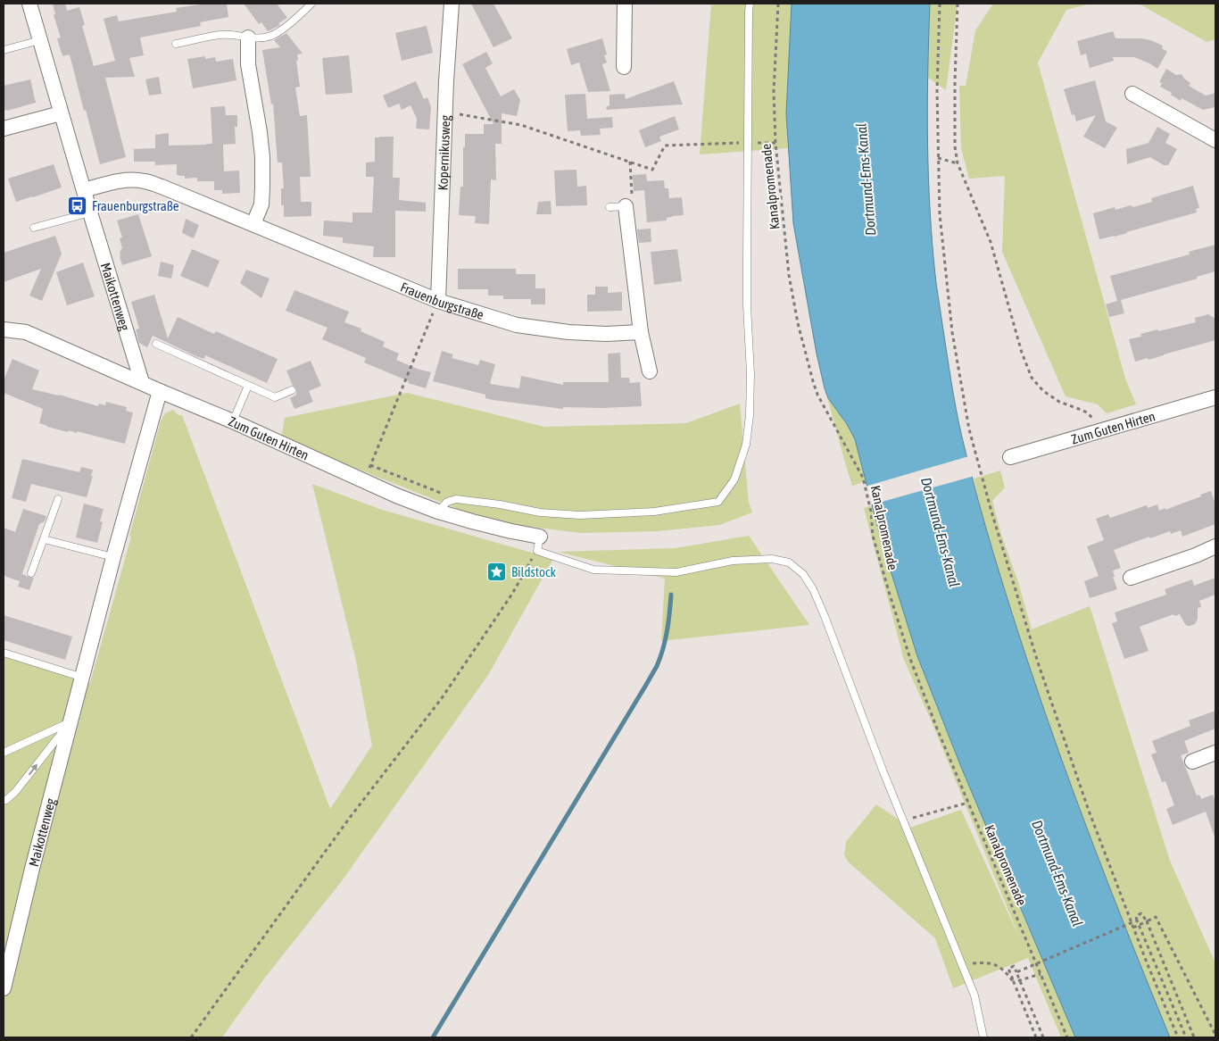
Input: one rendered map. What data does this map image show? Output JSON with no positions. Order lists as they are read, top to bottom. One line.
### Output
{"streets":{"street":["Kopernikusweg","Maikottenweg","Frauenburgstraße","Zum Guten Hirten"],"path":["Kanalpromenade"]},"crossings":[["Kopernikusweg","Frauenburgstraße"],["Maikottenweg","Frauenburgstraße"],["Maikottenweg","Zum Guten Hirten"]],"water":["Dortmund-Ems-Kanal"],"places":{"bus stop":["Frauenburgstraße"],"place":["Bildstock"]}}
